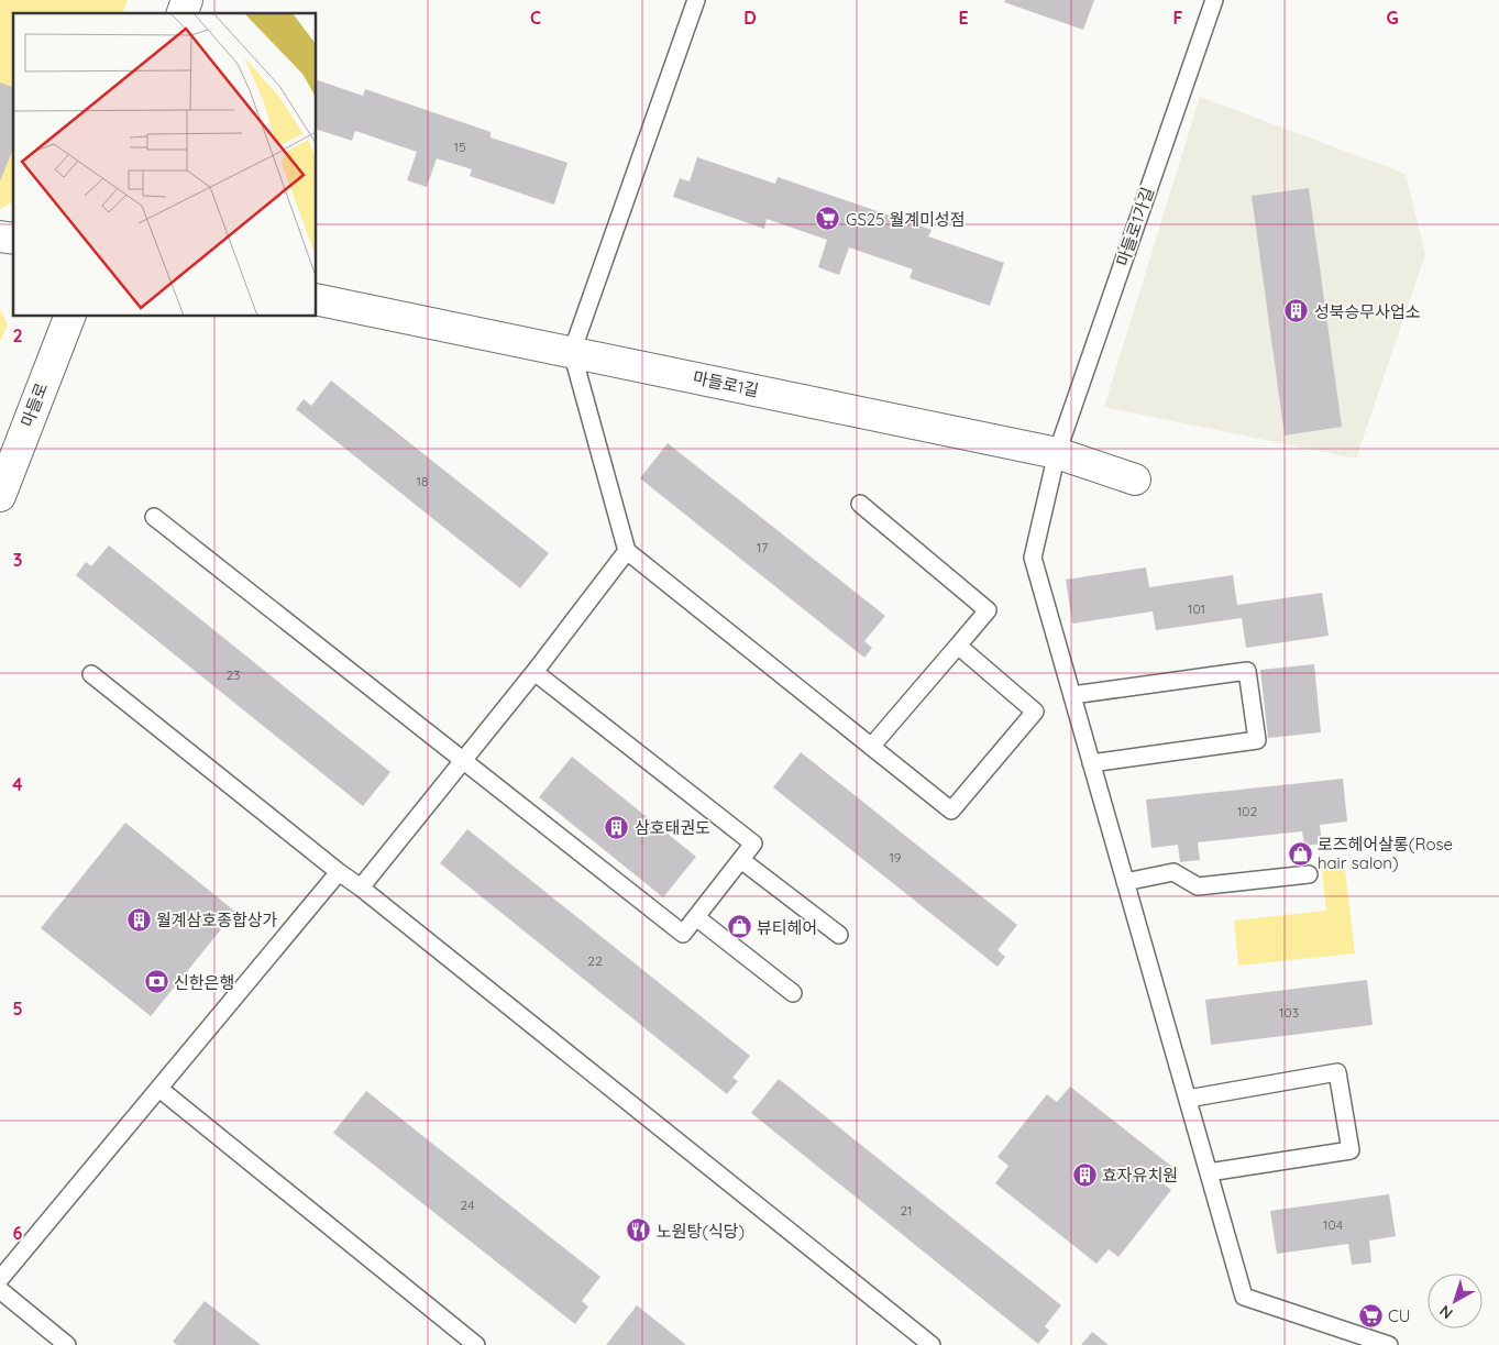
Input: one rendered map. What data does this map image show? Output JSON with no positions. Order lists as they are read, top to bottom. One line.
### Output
{"streets":{"street":["마들로1길","마들로"],"lane":["마들로1가길"]},"crossings":[["마들로1가길","마들로1길"]],"places":{"supermarket":["GS25 월계미성점","CU"],"building":["성북승무사업소","삼호태권도","월계삼호종합상가","효자유치원"],"shop":["로즈헤어살롱(Rose hair salon)","뷰티헤어"],"bank":["신한은행"],"restaurant":["노원탕(식당)"]},"house_numbers":["15","18","17","101","23","102","19","22","103","24","21","104"],"north":"bottom left","grid":{"columns":["C","D","E","F","G"],"rows":["2","3","4","5","6"]}}
